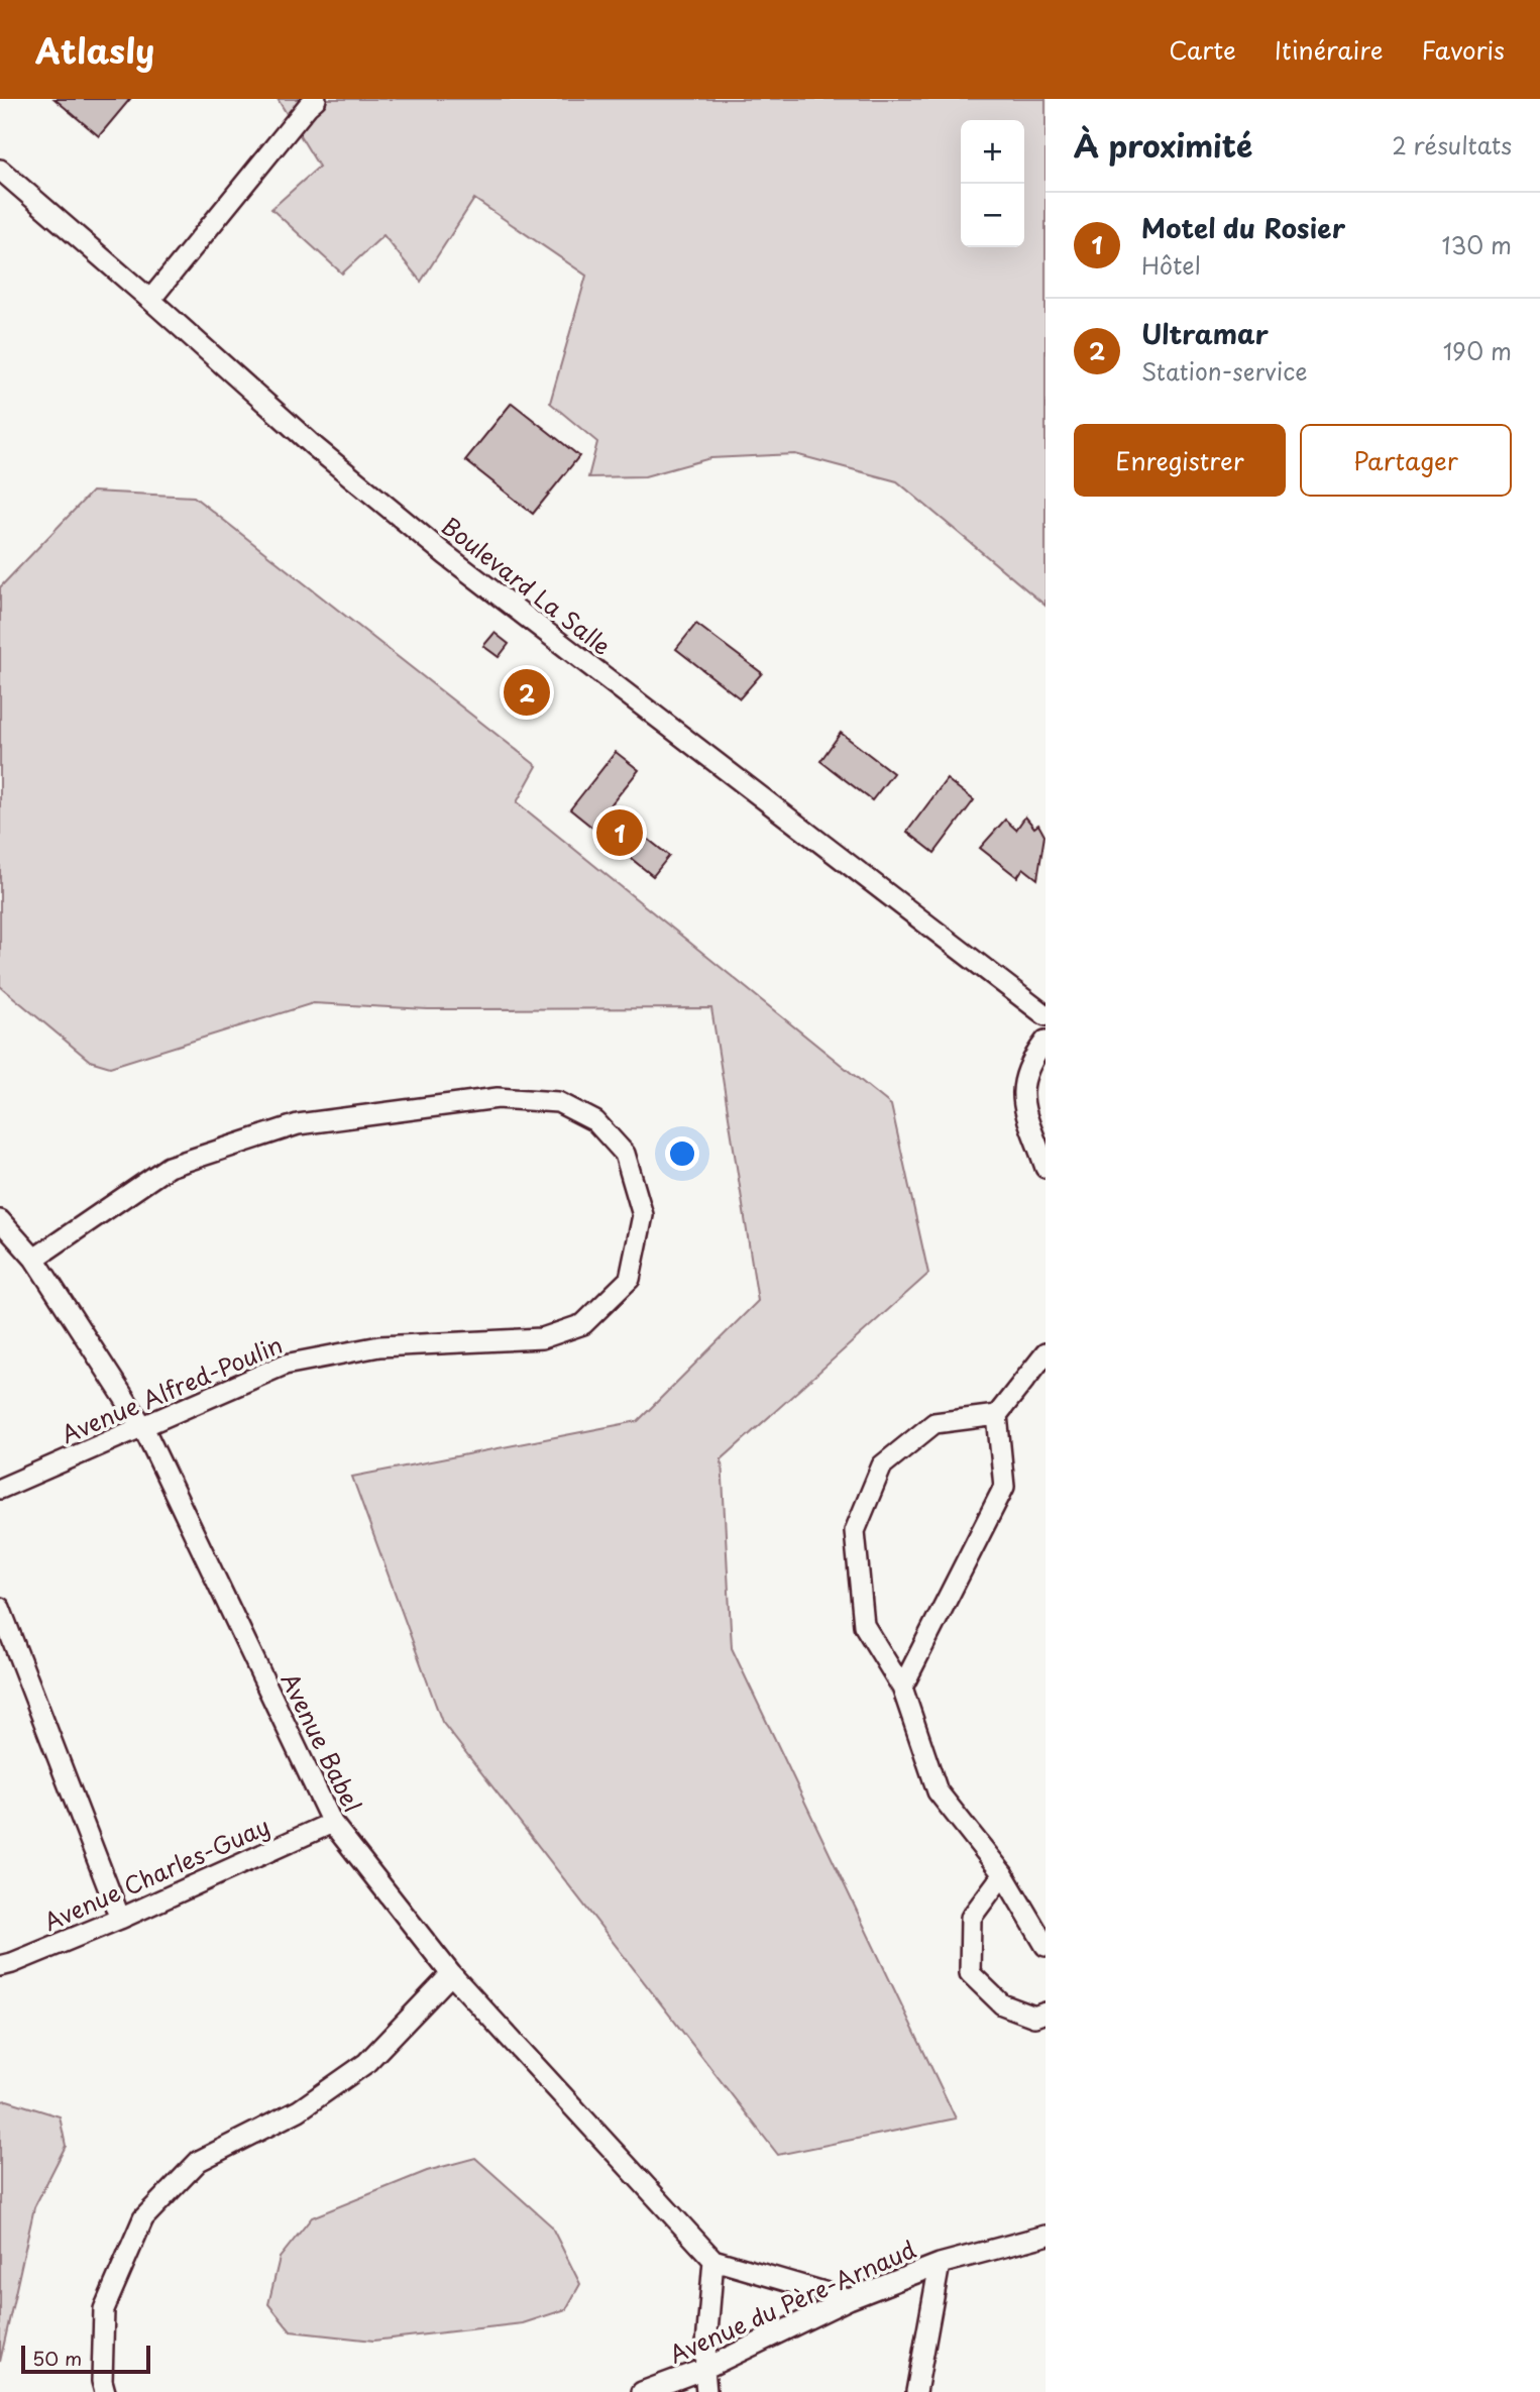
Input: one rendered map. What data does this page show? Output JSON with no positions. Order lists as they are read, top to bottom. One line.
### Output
{"streets":{"street":["Boulevard La Salle","Avenue Alfred-Poulin","Avenue Babel","Avenue Charles-Guay","Avenue du Père-Arnaud"]},"crossings":[["Avenue Alfred-Poulin","Avenue Babel"],["Avenue Babel","Avenue Charles-Guay"]],"scale_bar":"50 m","page":{"header":"Atlasly","nav":["Carte","Itinéraire","Favoris"],"heading":["À proximité","2 résultats"],"map_buttons":["+","−"],"list":[{"mark":"1","name":"Motel du Rosier","note":"Hôtel","value":"130 m"},{"mark":"2","name":"Ultramar","note":"Station-service","value":"190 m"}],"buttons":["Enregistrer","Partager"],"pins":["2","1"],"scale":"50 m"}}
